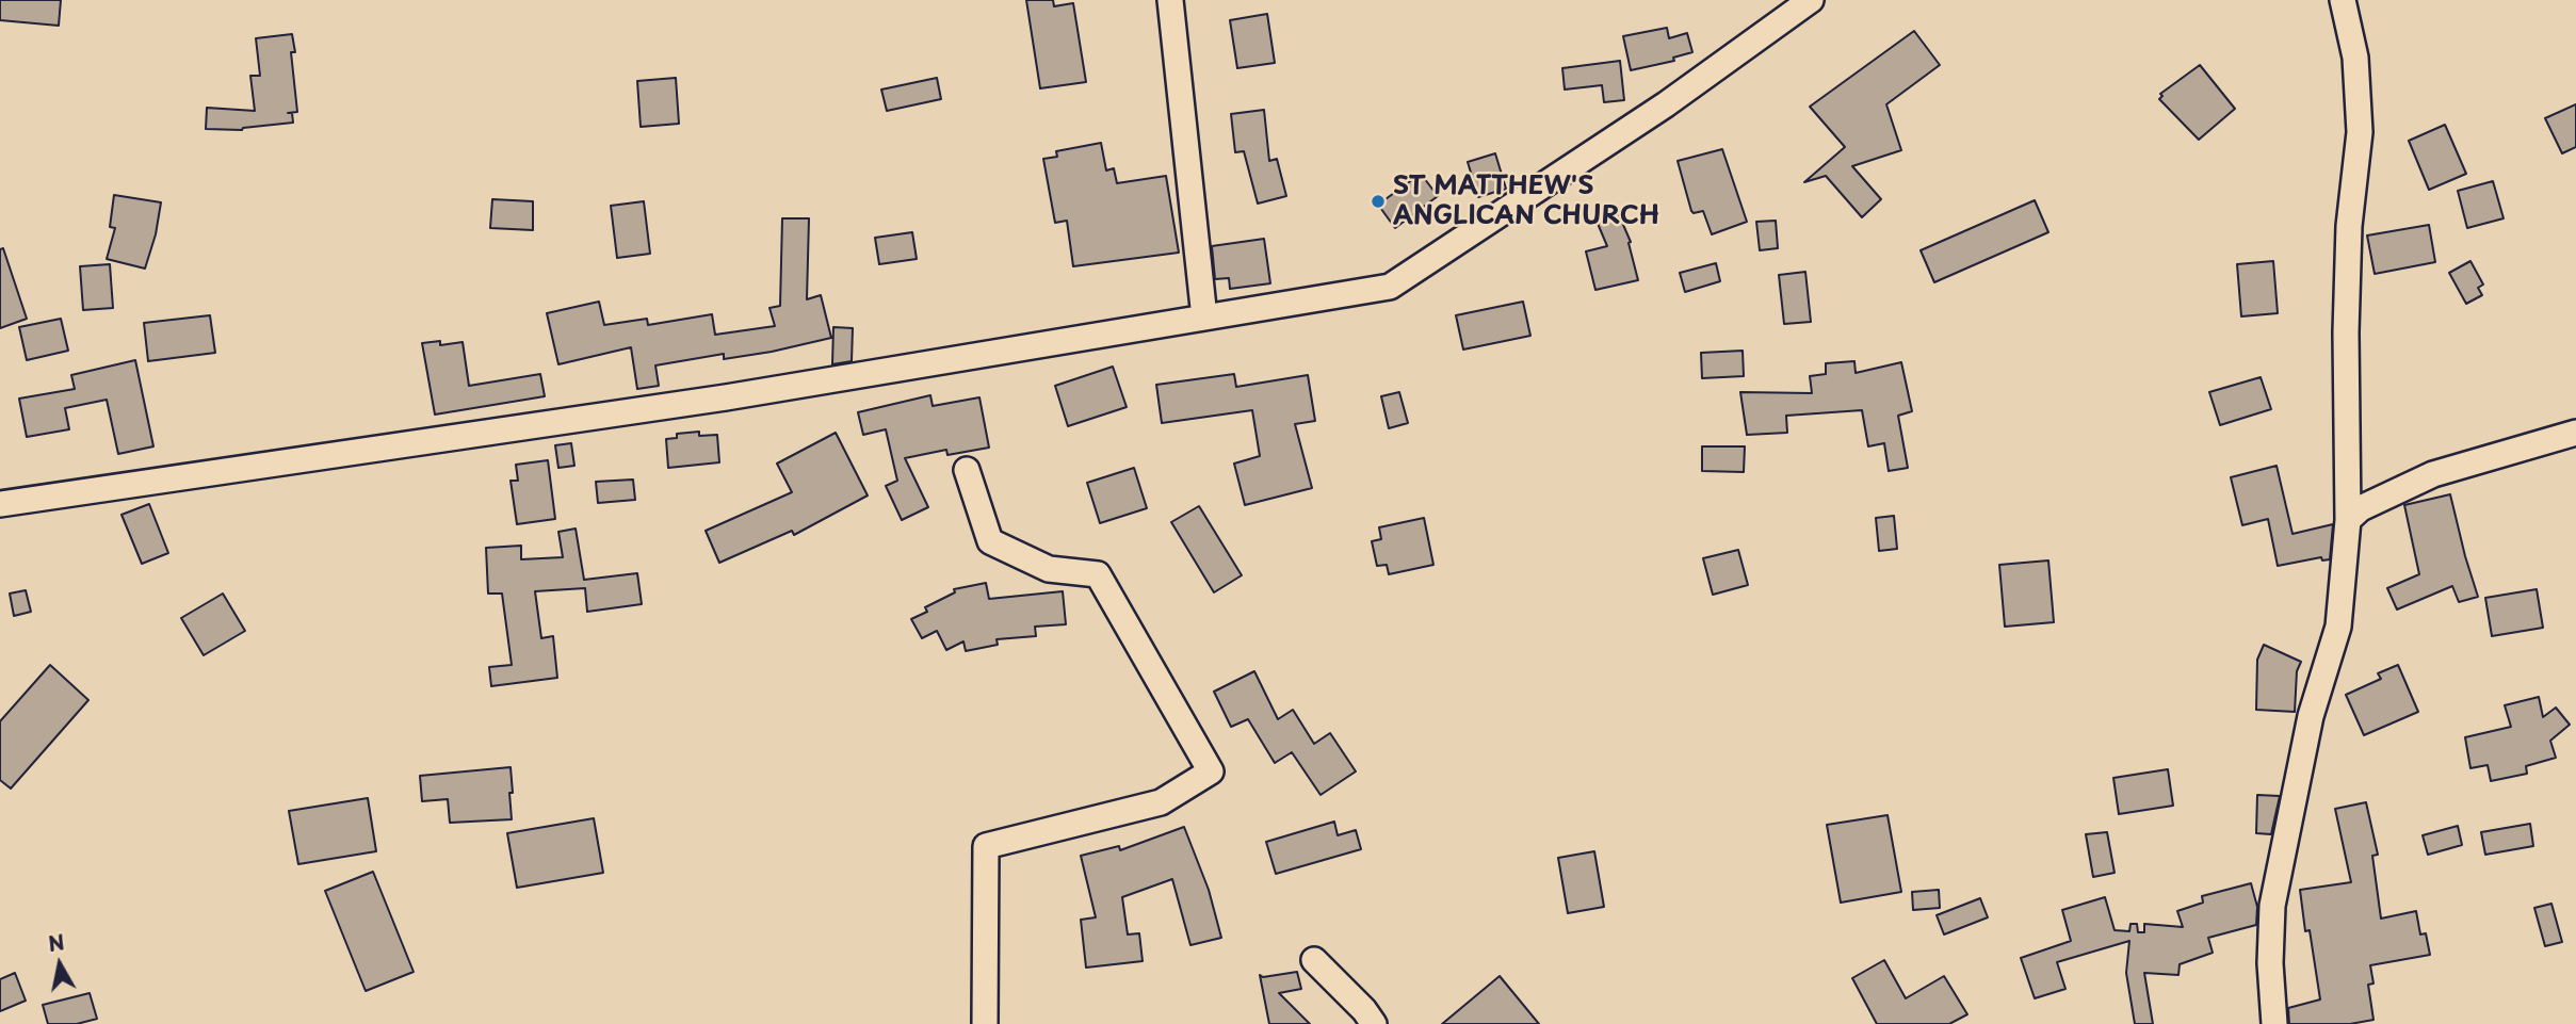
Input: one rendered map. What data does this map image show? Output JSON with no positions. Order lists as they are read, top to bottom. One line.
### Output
{"places":["ST MATTHEW'S ANGLICAN CHURCH"],"north":"top"}
